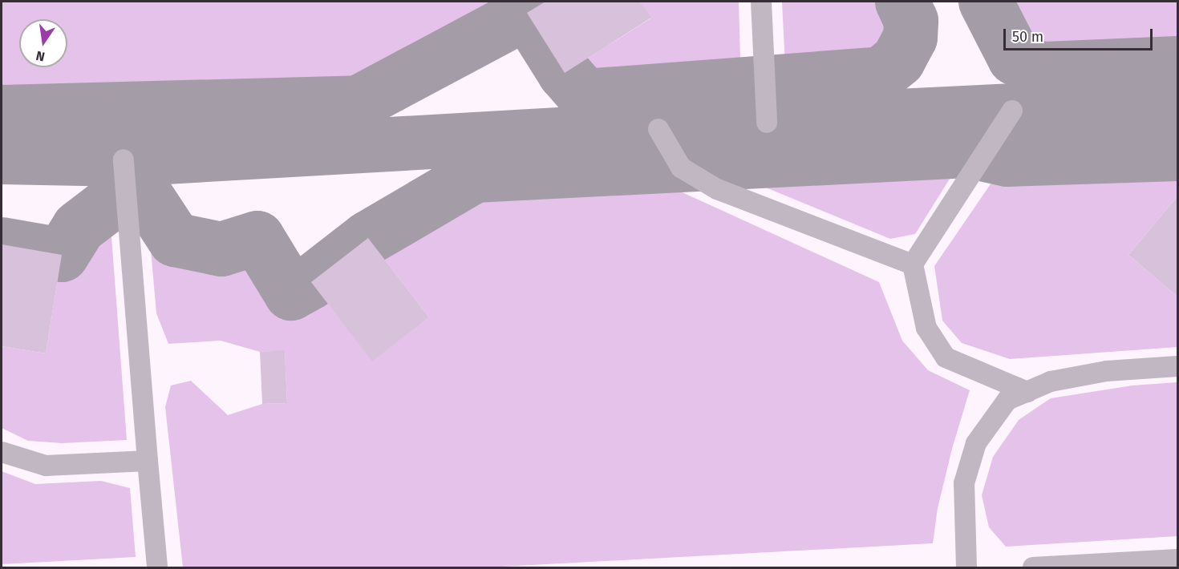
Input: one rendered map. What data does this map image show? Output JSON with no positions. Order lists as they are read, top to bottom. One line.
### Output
{"scale_bar":"50 m","north":"bottom"}
